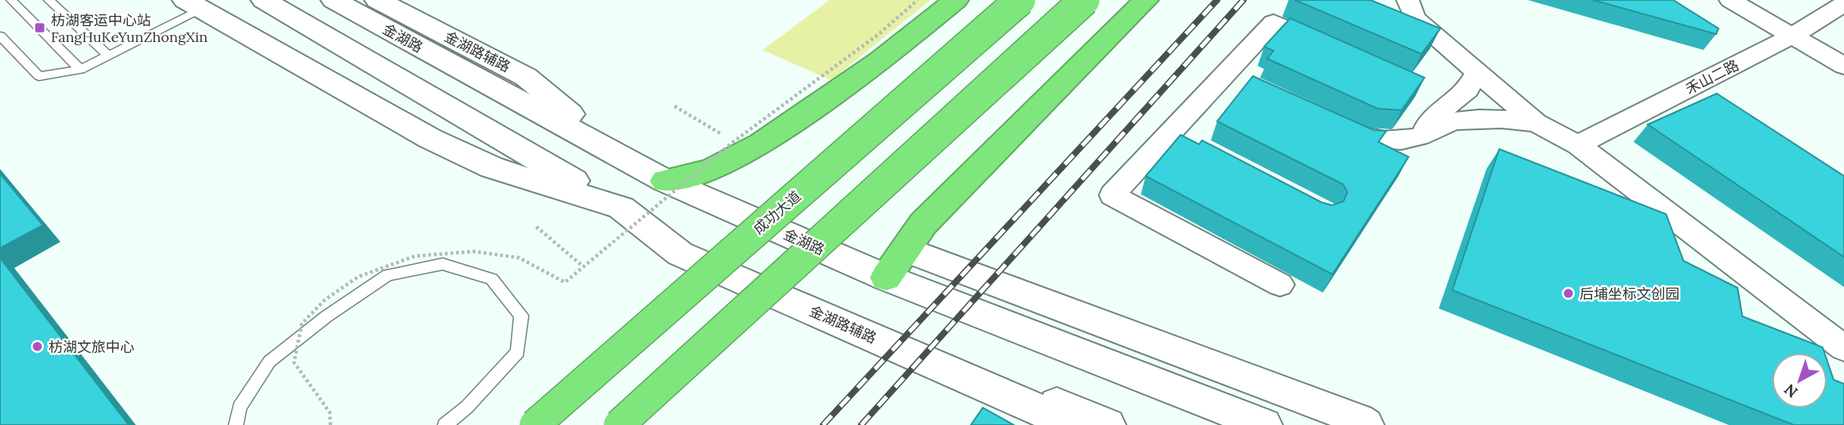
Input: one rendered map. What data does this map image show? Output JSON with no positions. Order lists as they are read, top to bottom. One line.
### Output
{"streets":{"highway":["成功大道"],"main road":["金湖路","金湖路辅路"],"street":["禾山二路"]},"crossings":[["金湖路","金湖路辅路"]],"places":{"transit":["枋湖客运中心站 FangHuKeYunZhongXin"],"other":["后埔坐标文创园","枋湖文旅中心"]},"north":"bottom left"}
